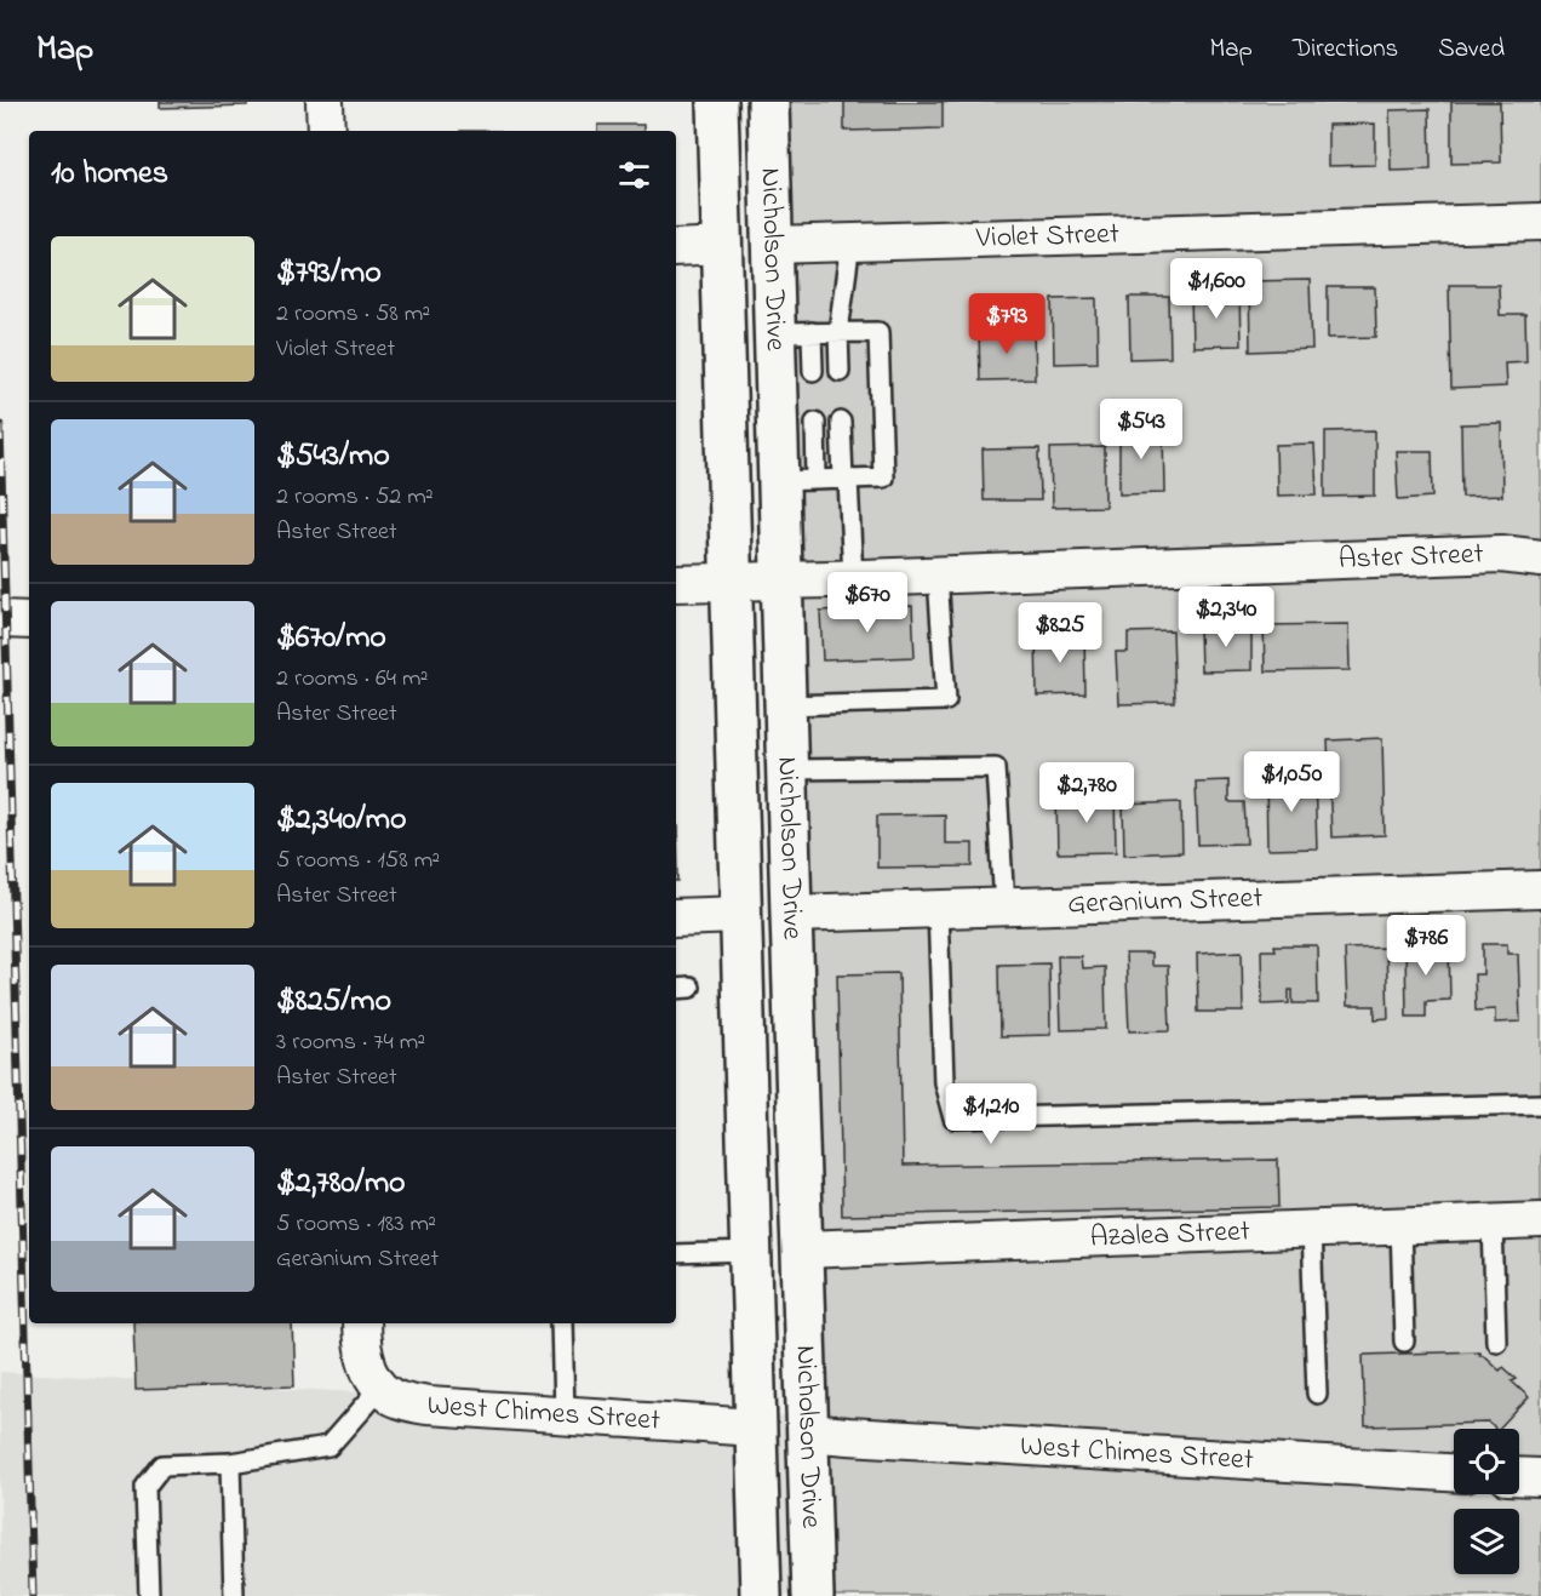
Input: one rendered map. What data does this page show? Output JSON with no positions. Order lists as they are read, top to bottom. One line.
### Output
{"streets":{"main road":["Nicholson Drive"],"street":["Violet Street","Aster Street","Geranium Street","Azalea Street","West Chimes Street"]},"crossings":[["Violet Street","Nicholson Drive"],["Nicholson Drive","Aster Street"],["Nicholson Drive","Geranium Street"],["Nicholson Drive","Azalea Street"],["Nicholson Drive","West Chimes Street"]],"page":{"header":"Map","nav":["Map","Directions","Saved"],"heading":"10 homes","list":[{"name":"$793/mo","note":"2 rooms · 58 m² · Violet Street"},{"name":"$543/mo","note":"2 rooms · 52 m² · Aster Street"},{"name":"$670/mo","note":"2 rooms · 64 m² · Aster Street"},{"name":"$2,340/mo","note":"5 rooms · 158 m² · Aster Street"},{"name":"$825/mo","note":"3 rooms · 74 m² · Aster Street"},{"name":"$2,780/mo","note":"5 rooms · 183 m² · Geranium Street"}],"price":["$1,600","$793","$543","$670","$2,340","$825","$1,050","$2,780","$786","$1,210"]}}
